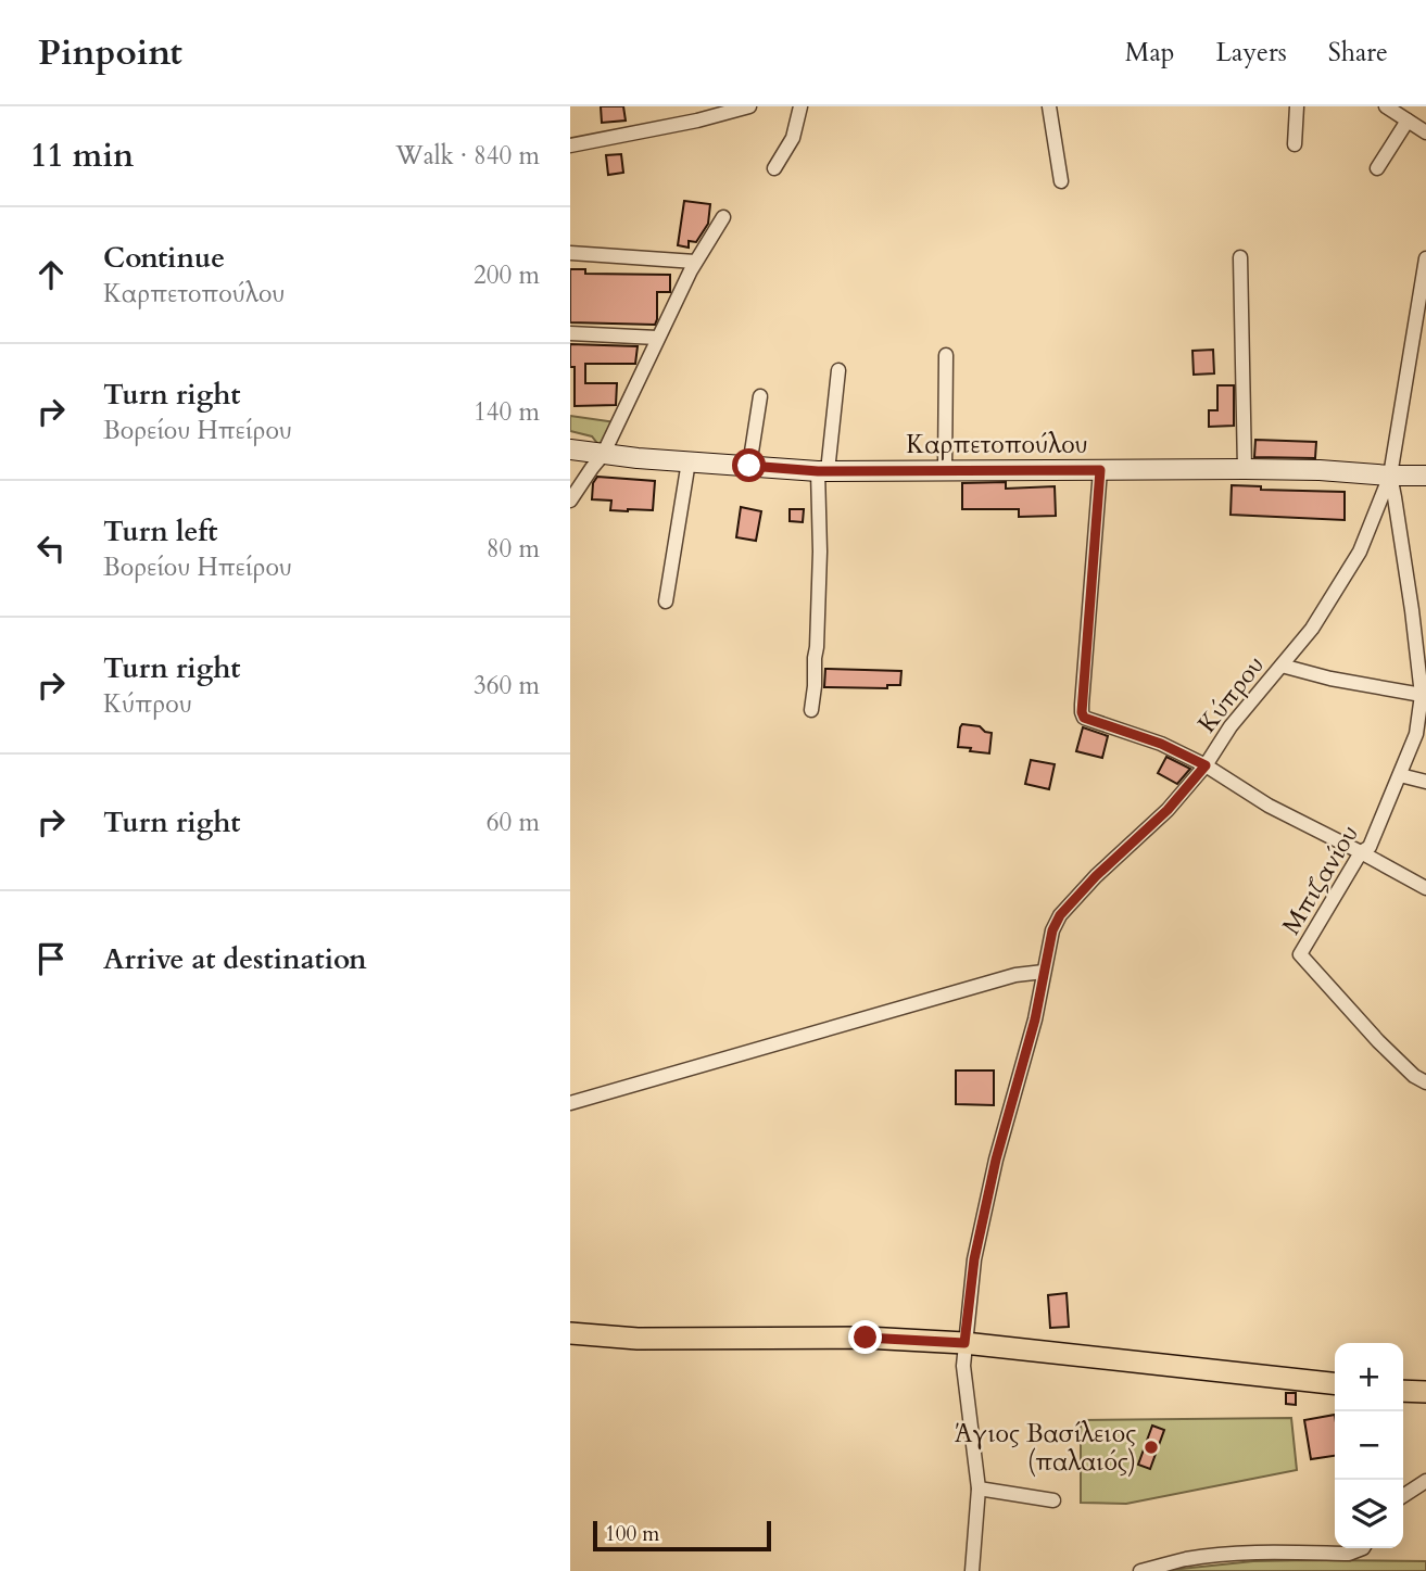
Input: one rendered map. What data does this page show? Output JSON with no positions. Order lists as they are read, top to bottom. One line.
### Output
{"streets":{"main road":["Καρπετοπούλου"],"street":["Κύπρου","Μπιζανίου"]},"crossings":[["Καρπετοπούλου","Κύπρου"],["Καρπετοπούλου","Μπιζανίου"],["Κύπρου","Μπιζανίου"]],"places":["Άγιος Βασίλειος (παλαιός)"],"scale_bar":"100 m","page":{"header":"Pinpoint","nav":["Map","Layers","Share"],"heading":["11 min","Walk · 840 m"],"list":[["Continue","Καρπετοπούλου","200 m"],["Turn right","Βορείου Ηπείρου","140 m"],["Turn left","Βορείου Ηπείρου","80 m"],["Turn right","Κύπρου","360 m"],["Turn right","60 m"],"Arrive at destination"],"map_buttons":["+","−"],"scale":"100 m"}}
